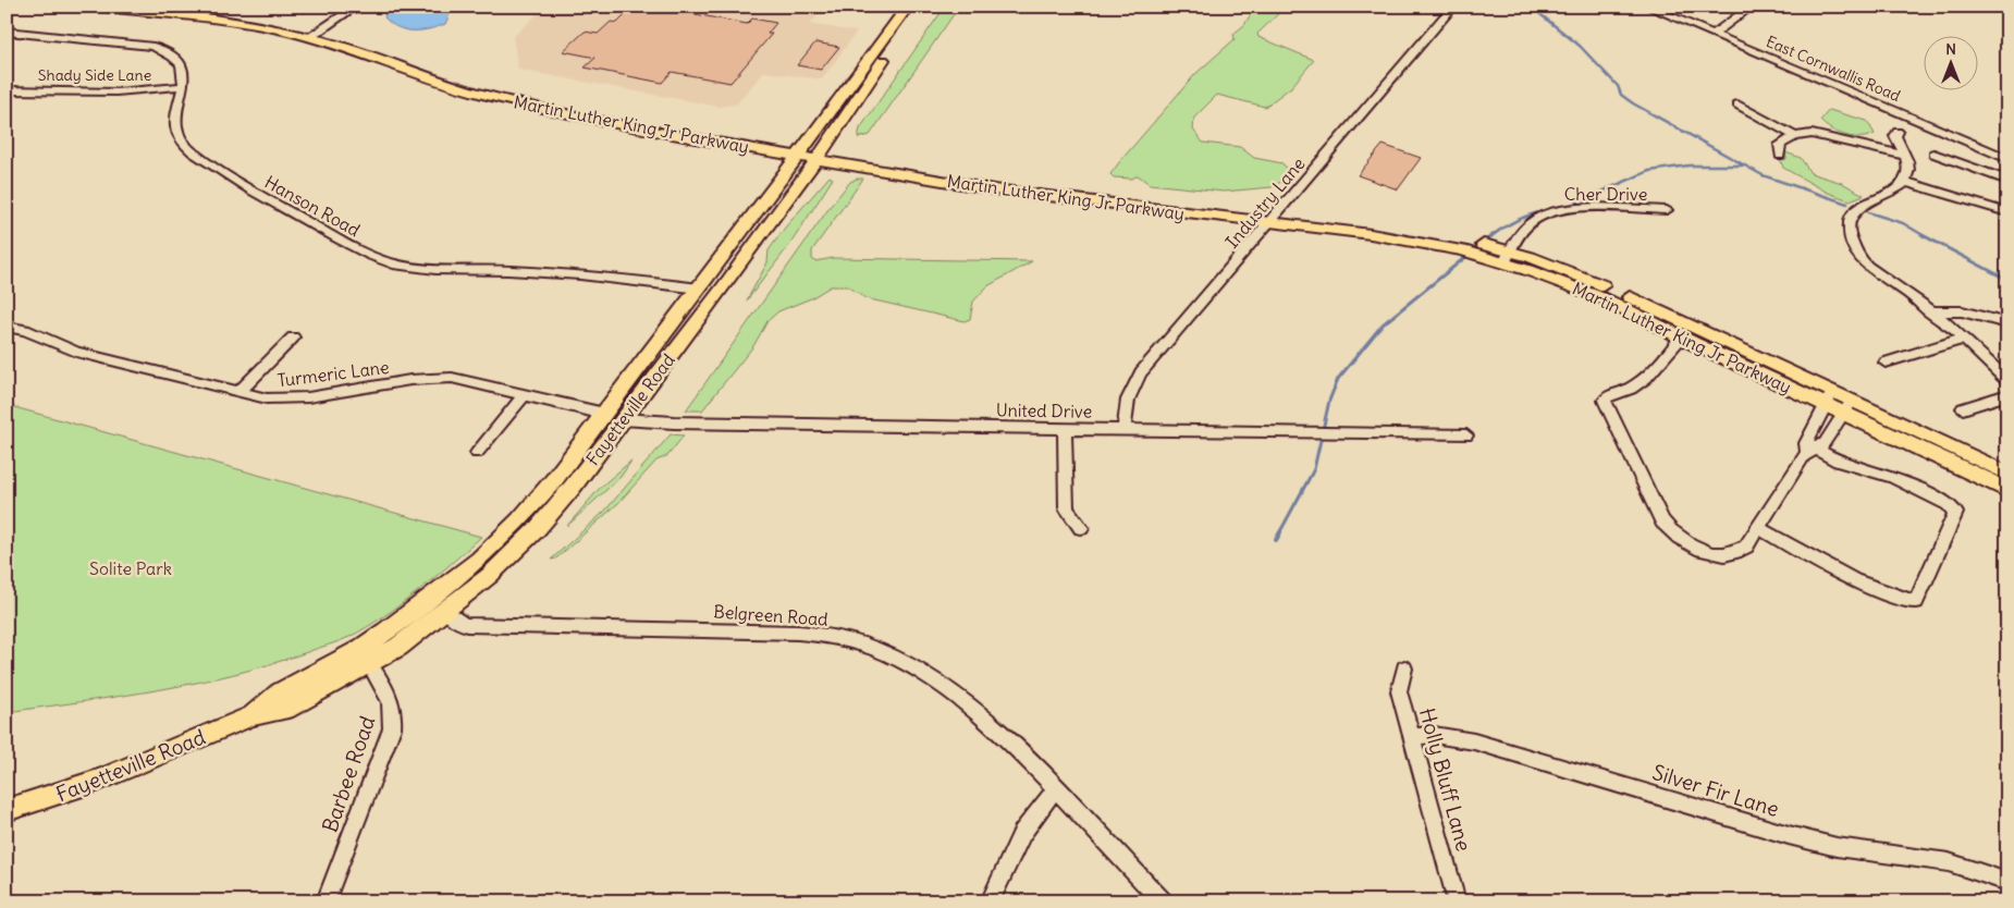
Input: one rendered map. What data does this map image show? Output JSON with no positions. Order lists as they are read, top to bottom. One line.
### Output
{"streets":{"main road":["Martin Luther King Jr Parkway","Fayetteville Road"],"street":["East Cornwallis Road","Shady Side Lane","Cher Drive","Industry Lane","Hanson Road","Turmeric Lane","United Drive","Belgreen Road","Barbee Road","Holly Bluff Lane","Silver Fir Lane"]},"crossings":[["Shady Side Lane","Hanson Road"],["Martin Luther King Jr Parkway","Cher Drive"],["Martin Luther King Jr Parkway","Industry Lane"],["Martin Luther King Jr Parkway","Fayetteville Road"],["Industry Lane","United Drive"],["Hanson Road","Fayetteville Road"],["Turmeric Lane","Fayetteville Road"],["Turmeric Lane","United Drive"],["Fayetteville Road","United Drive"],["Fayetteville Road","Belgreen Road"],["Fayetteville Road","Barbee Road"],["Holly Bluff Lane","Silver Fir Lane"]],"parks":["Solite Park"],"north":"top"}
